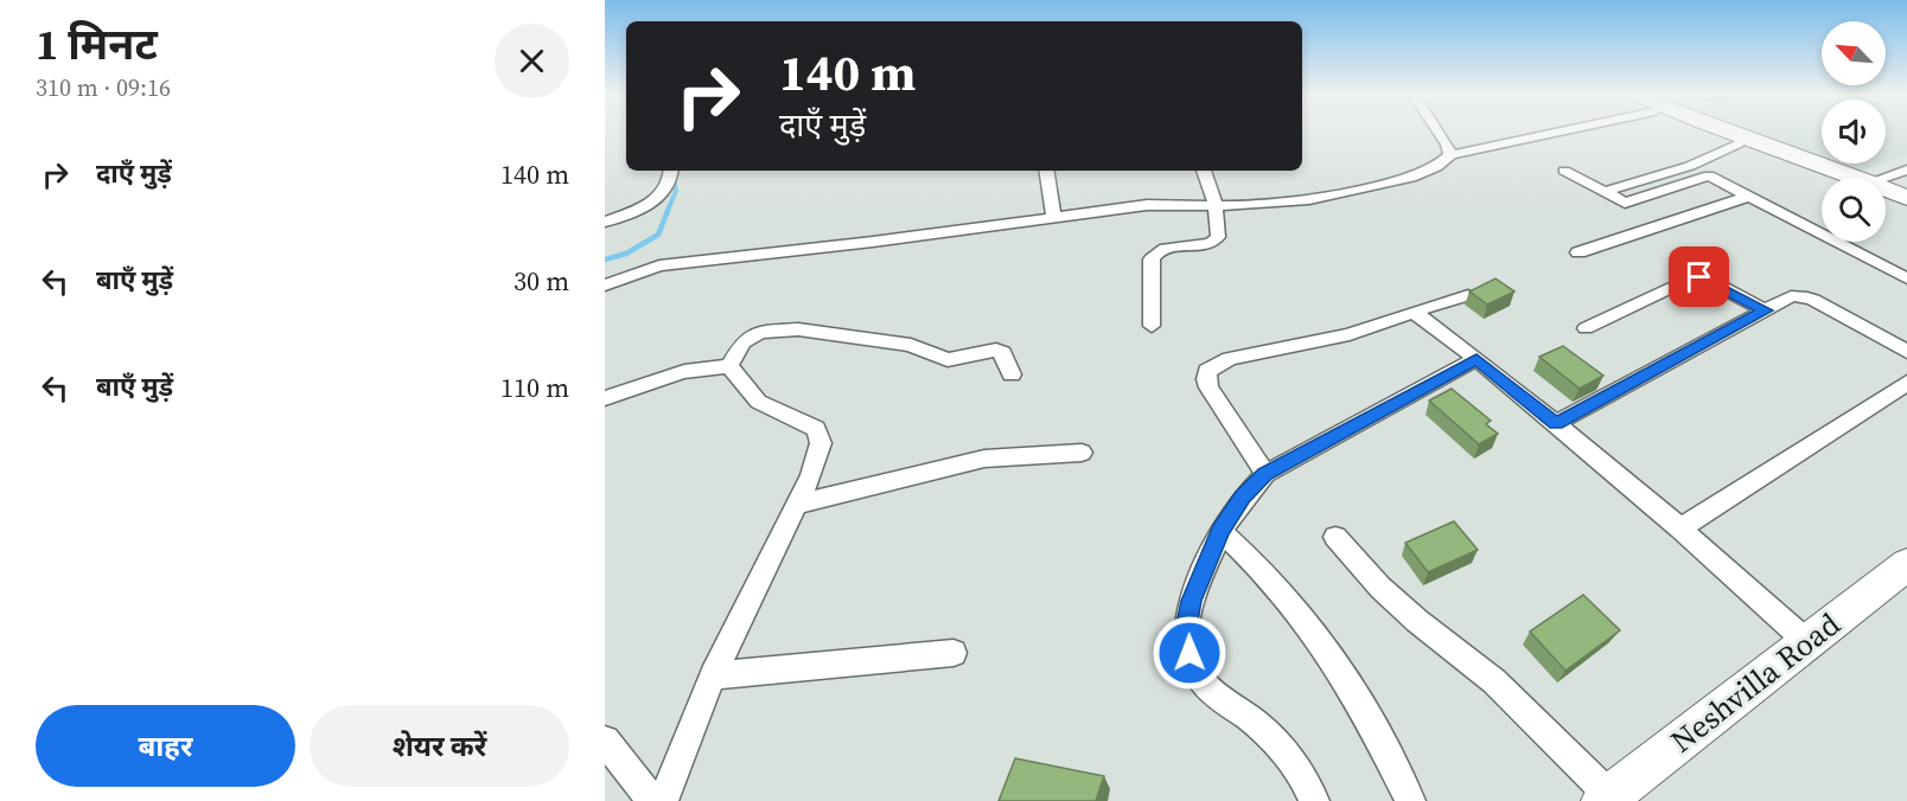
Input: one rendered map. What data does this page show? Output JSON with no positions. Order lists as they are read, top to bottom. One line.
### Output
{"streets":{"street":["Neshvilla Road"]},"north":"top left","page":{"heading":["1 मिनट","310 m · 09:16"],"turn":["140 m","दाएँ मुड़ें"],"list":[{"name":"दाएँ मुड़ें","value":"140 m"},{"name":"बाएँ मुड़ें","value":"30 m"},{"name":"बाएँ मुड़ें","value":"110 m"}],"buttons":["बाहर","शेयर करें"]}}
